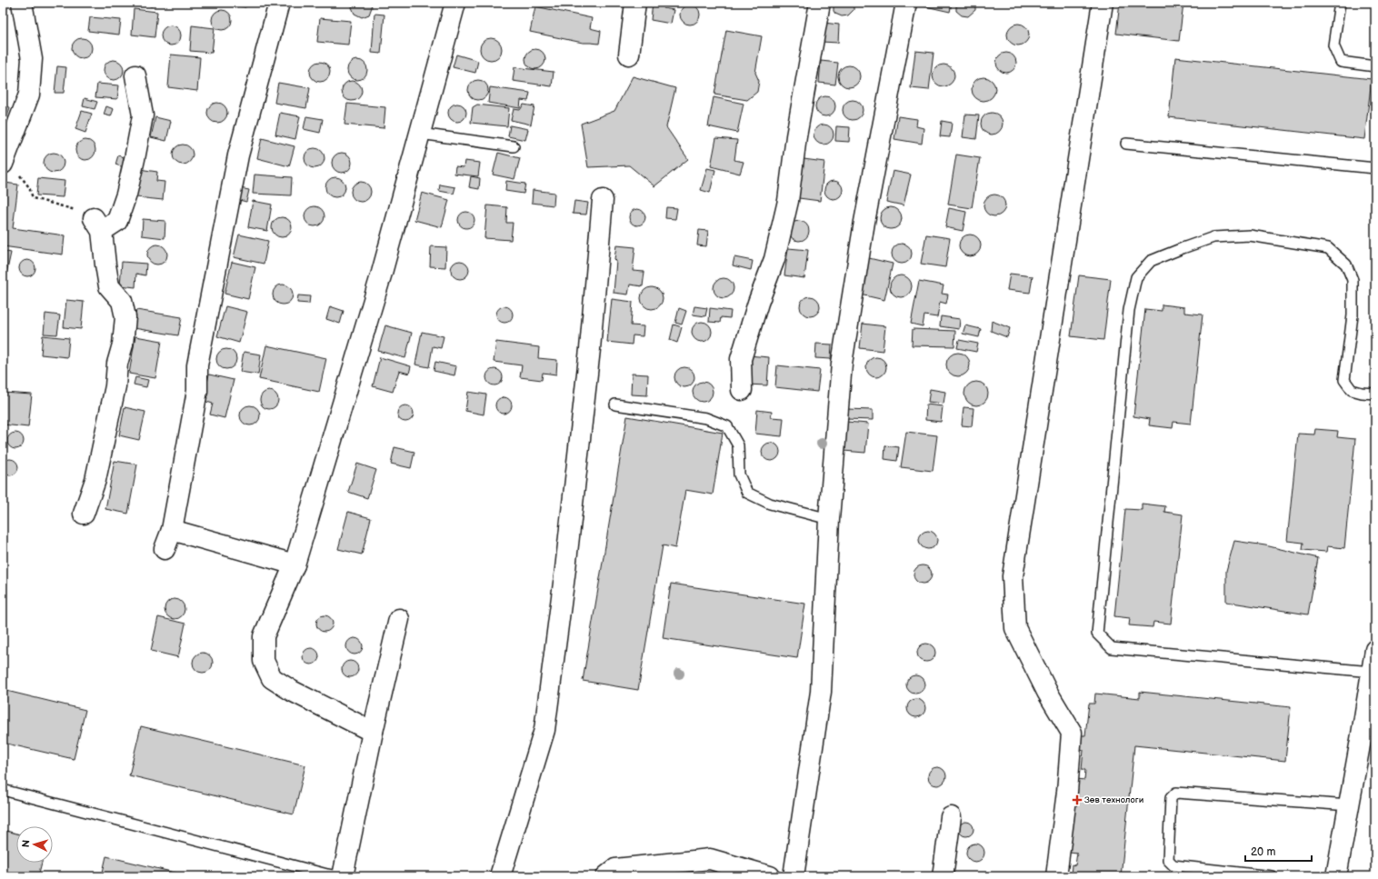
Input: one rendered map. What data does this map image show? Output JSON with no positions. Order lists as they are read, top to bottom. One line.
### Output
{"places":{"health":["Зөв технологи"]},"scale_bar":"20 m","north":"left"}
